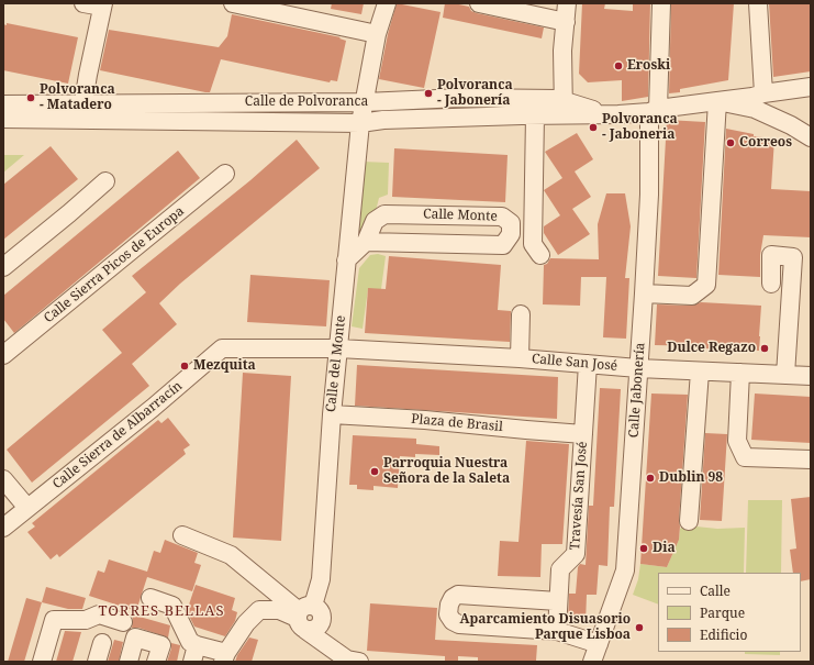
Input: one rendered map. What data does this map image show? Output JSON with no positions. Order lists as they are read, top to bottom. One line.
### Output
{"streets":{"street":["Calle de Polvoranca","Calle Monte","Calle Sierra Picos de Europa","Calle San José","Calle del Monte","Calle Jabonería","Plaza de Brasil","Calle Sierra de Albarracín","Travesía San José"]},"crossings":[["Calle de Polvoranca","Calle del Monte"],["Calle de Polvoranca","Calle Jabonería"],["Calle Monte","Calle del Monte"],["Calle San José","Calle del Monte"],["Calle San José","Calle Jabonería"],["Calle San José","Calle Sierra de Albarracín"],["Calle San José","Travesía San José"],["Calle del Monte","Plaza de Brasil"],["Calle del Monte","Calle Sierra de Albarracín"],["Plaza de Brasil","Travesía San José"]],"districts":["TORRES BELLAS"],"places":["Eroski","Polvoranca - Jabonería","Polvoranca - Matadero","Polvoranca - Jaboneria","Correos","Dulce Regazo","Mezquita","Parroquia Nuestra Señora de la Saleta","Dublin 98","Dia","Aparcamiento Disuasorio Parque Lisboa"],"legend":["Calle","Parque","Edificio"]}
